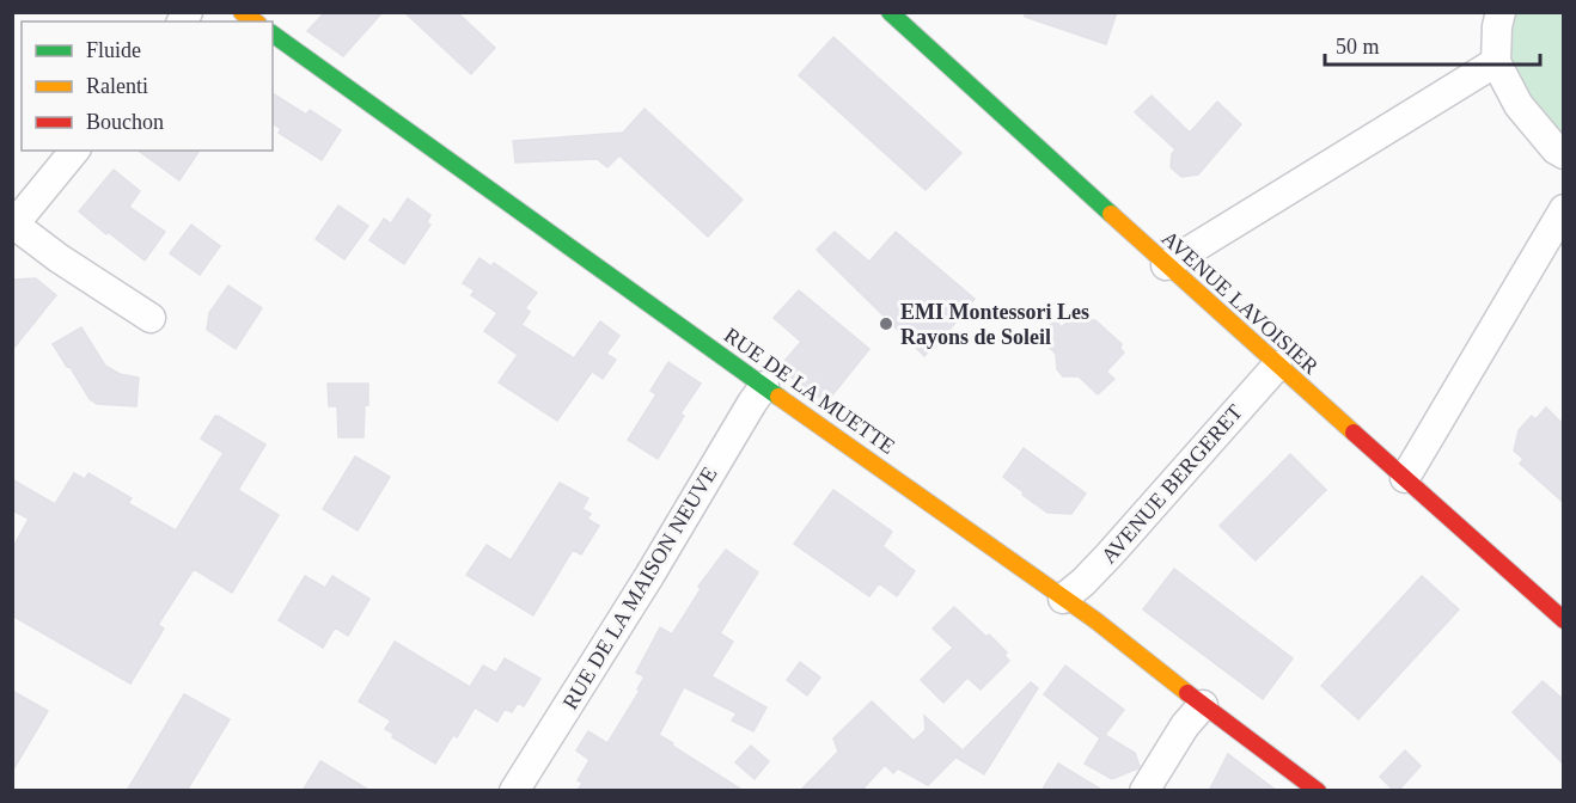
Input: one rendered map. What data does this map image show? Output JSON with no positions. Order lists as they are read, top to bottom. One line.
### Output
{"streets":{"street":["AVENUE LAVOISIER","RUE DE LA MUETTE","AVENUE BERGERET","RUE DE LA MAISON NEUVE"]},"crossings":[["AVENUE LAVOISIER","AVENUE BERGERET"],["RUE DE LA MUETTE","AVENUE BERGERET"],["RUE DE LA MUETTE","RUE DE LA MAISON NEUVE"]],"places":["EMI Montessori Les Rayons de Soleil"],"legend":["Fluide","Ralenti","Bouchon"],"scale_bar":"50 m"}
